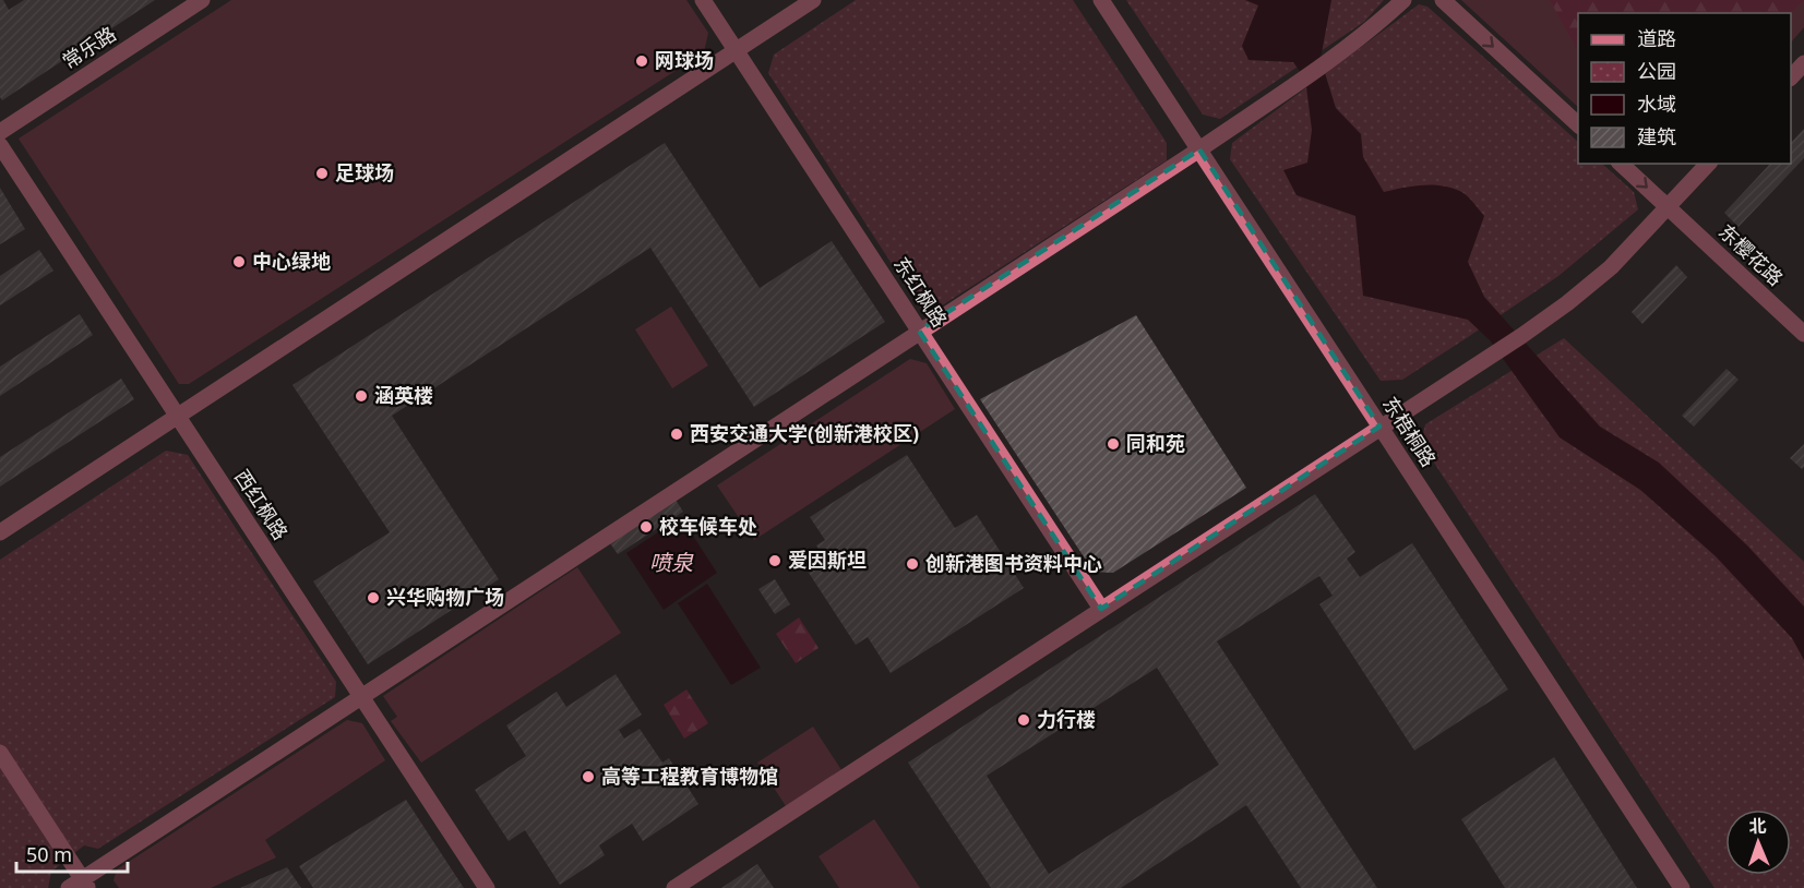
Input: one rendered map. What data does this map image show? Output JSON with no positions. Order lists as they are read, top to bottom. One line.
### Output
{"streets":{"street":["常乐路","东樱花路","东红枫路","东梧桐路","西红枫路"]},"water":["喷泉"],"places":["网球场","足球场","中心绿地","涵英楼","西安交通大学(创新港校区)","同和苑","校车候车处","爱因斯坦","创新港图书资料中心","兴华购物广场","力行楼","高等工程教育博物馆"],"legend":["道路","公园","水域","建筑"],"scale_bar":"50 m","north":"top"}
